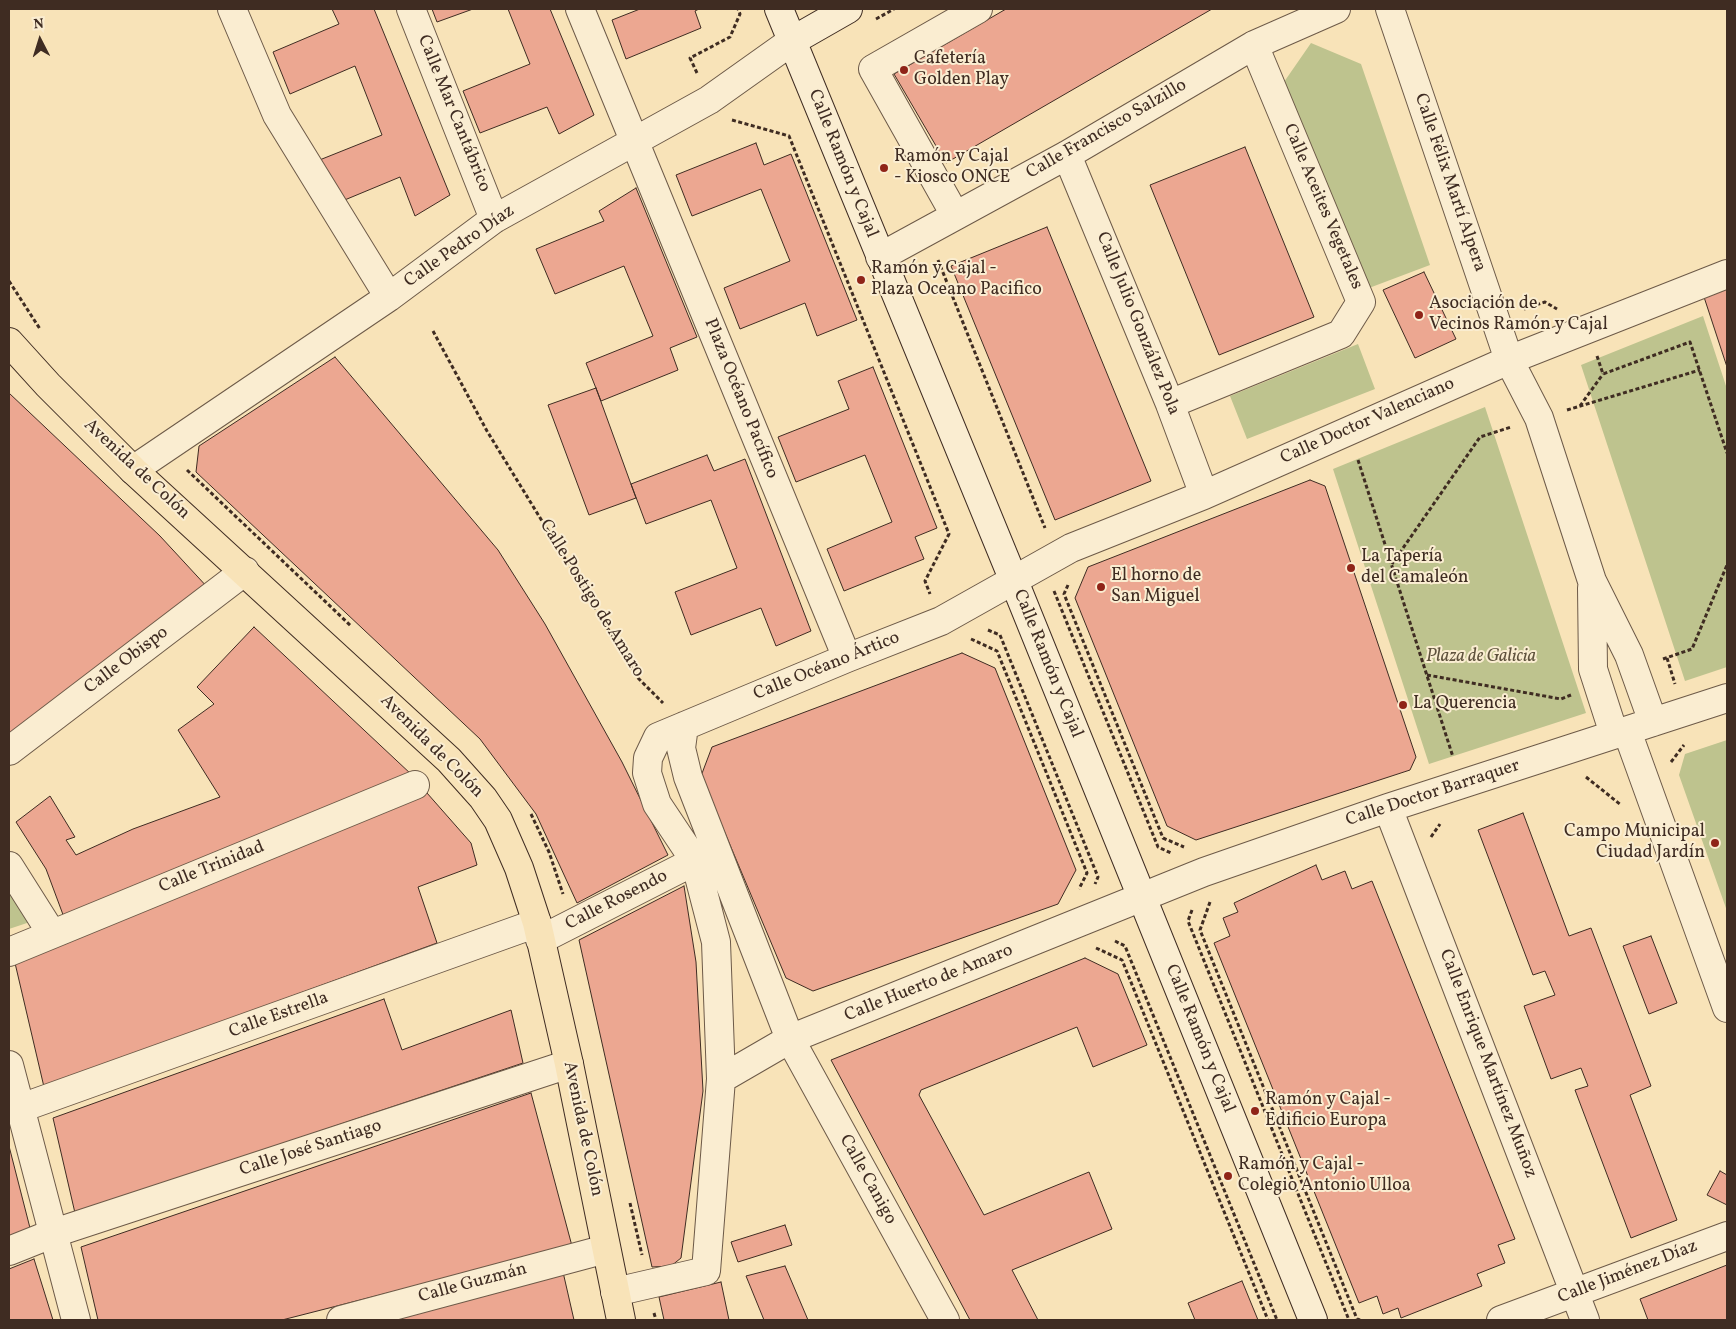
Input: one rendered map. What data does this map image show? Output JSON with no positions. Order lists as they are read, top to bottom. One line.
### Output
{"streets":{"main road":["Avenida de Colón"],"street":["Calle Mar Cantábrico","Calle Francisco Salzillo","Calle Ramón y Cajal","Calle Félix Martí Alpera","Calle Aceites Vegetales","Calle Pedro Díaz","Calle Julio González Pola","Plaza Océano Pacífico","Calle Doctor Valenciano","Calle Obispo","Calle Océano Ártico","Calle Doctor Barraquer","Calle Trinidad","Calle Rosendo","Calle Huerto de Amaro","Calle Estrella","Calle Enrique Martínez Muñoz","Calle José Santiago","Calle Canigo","Calle Jiménez Díaz","Calle Guzmán"],"path":["Calle Postigo de Amaro"]},"crossings":[["Calle Mar Cantábrico","Calle Pedro Díaz"],["Calle Francisco Salzillo","Calle Ramón y Cajal"],["Calle Francisco Salzillo","Calle Aceites Vegetales"],["Calle Francisco Salzillo","Calle Julio González Pola"],["Calle Ramón y Cajal","Calle Pedro Díaz"],["Calle Ramón y Cajal","Calle Doctor Valenciano"],["Calle Ramón y Cajal","Calle Océano Ártico"],["Calle Ramón y Cajal","Calle Doctor Barraquer"],["Calle Ramón y Cajal","Calle Huerto de Amaro"],["Calle Félix Martí Alpera","Calle Doctor Valenciano"],["Calle Félix Martí Alpera","Calle Doctor Barraquer"],["Calle Aceites Vegetales","Calle Julio González Pola"],["Calle Pedro Díaz","Plaza Océano Pacífico"],["Calle Pedro Díaz","Avenida de Colón"],["Calle Julio González Pola","Calle Doctor Valenciano"],["Plaza Océano Pacífico","Calle Océano Ártico"],["Calle Doctor Valenciano","Calle Océano Ártico"],["Avenida de Colón","Calle Obispo"],["Avenida de Colón","Calle Rosendo"],["Avenida de Colón","Calle Estrella"],["Avenida de Colón","Calle José Santiago"],["Avenida de Colón","Calle Guzmán"],["Calle Postigo de Amaro","Calle Océano Ártico"],["Calle Océano Ártico","Calle Rosendo"],["Calle Doctor Barraquer","Calle Huerto de Amaro"],["Calle Doctor Barraquer","Calle Enrique Martínez Muñoz"],["Calle Rosendo","Calle Estrella"],["Calle Huerto de Amaro","Calle Canigo"],["Calle Enrique Martínez Muñoz","Calle Jiménez Díaz"]],"parks":["Plaza de Galicia"],"places":["Cafetería Golden Play","Ramón y Cajal - Kiosco ONCE","Ramón y Cajal - Plaza Oceano Pacifico","Asociación de Vecinos Ramón y Cajal","La Tapería del Camaleón","El horno de San Miguel","La Querencia","Campo Municipal Ciudad Jardín","Ramón y Cajal - Edificio Europa","Ramón y Cajal - Colegio Antonio Ulloa"],"north":"top"}
